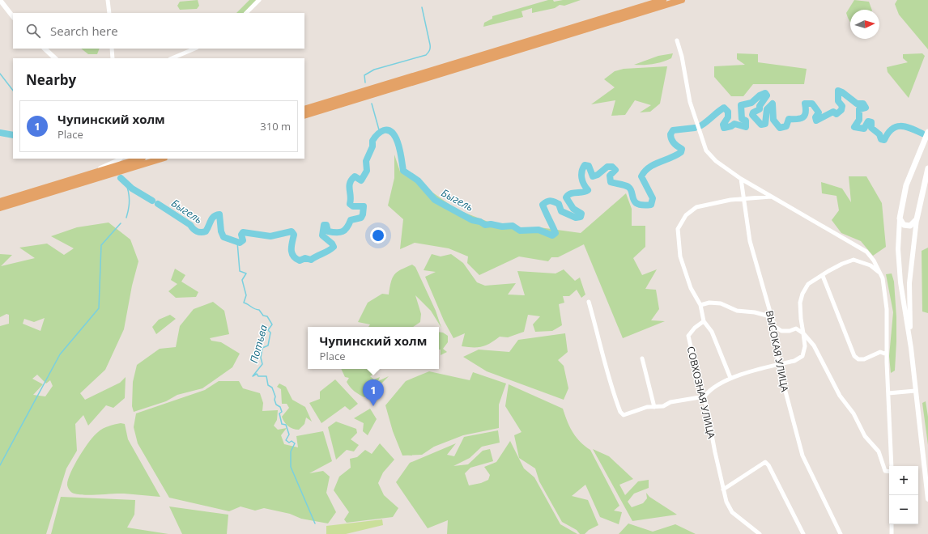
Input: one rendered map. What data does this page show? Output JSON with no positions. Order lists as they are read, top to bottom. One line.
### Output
{"streets":{"street":["ВЫСОКАЯ УЛИЦА","СОВХОЗНАЯ УЛИЦА"]},"water":["Быгель","Потьва"],"north":"right","page":{"search":"Search here","heading":"Nearby","list":[{"mark":"1","name":"Чупинский холм","note":"Place","value":"310 m"}],"popup":["Чупинский холм","Place"],"pins":"1","map_buttons":["+","−"]}}
